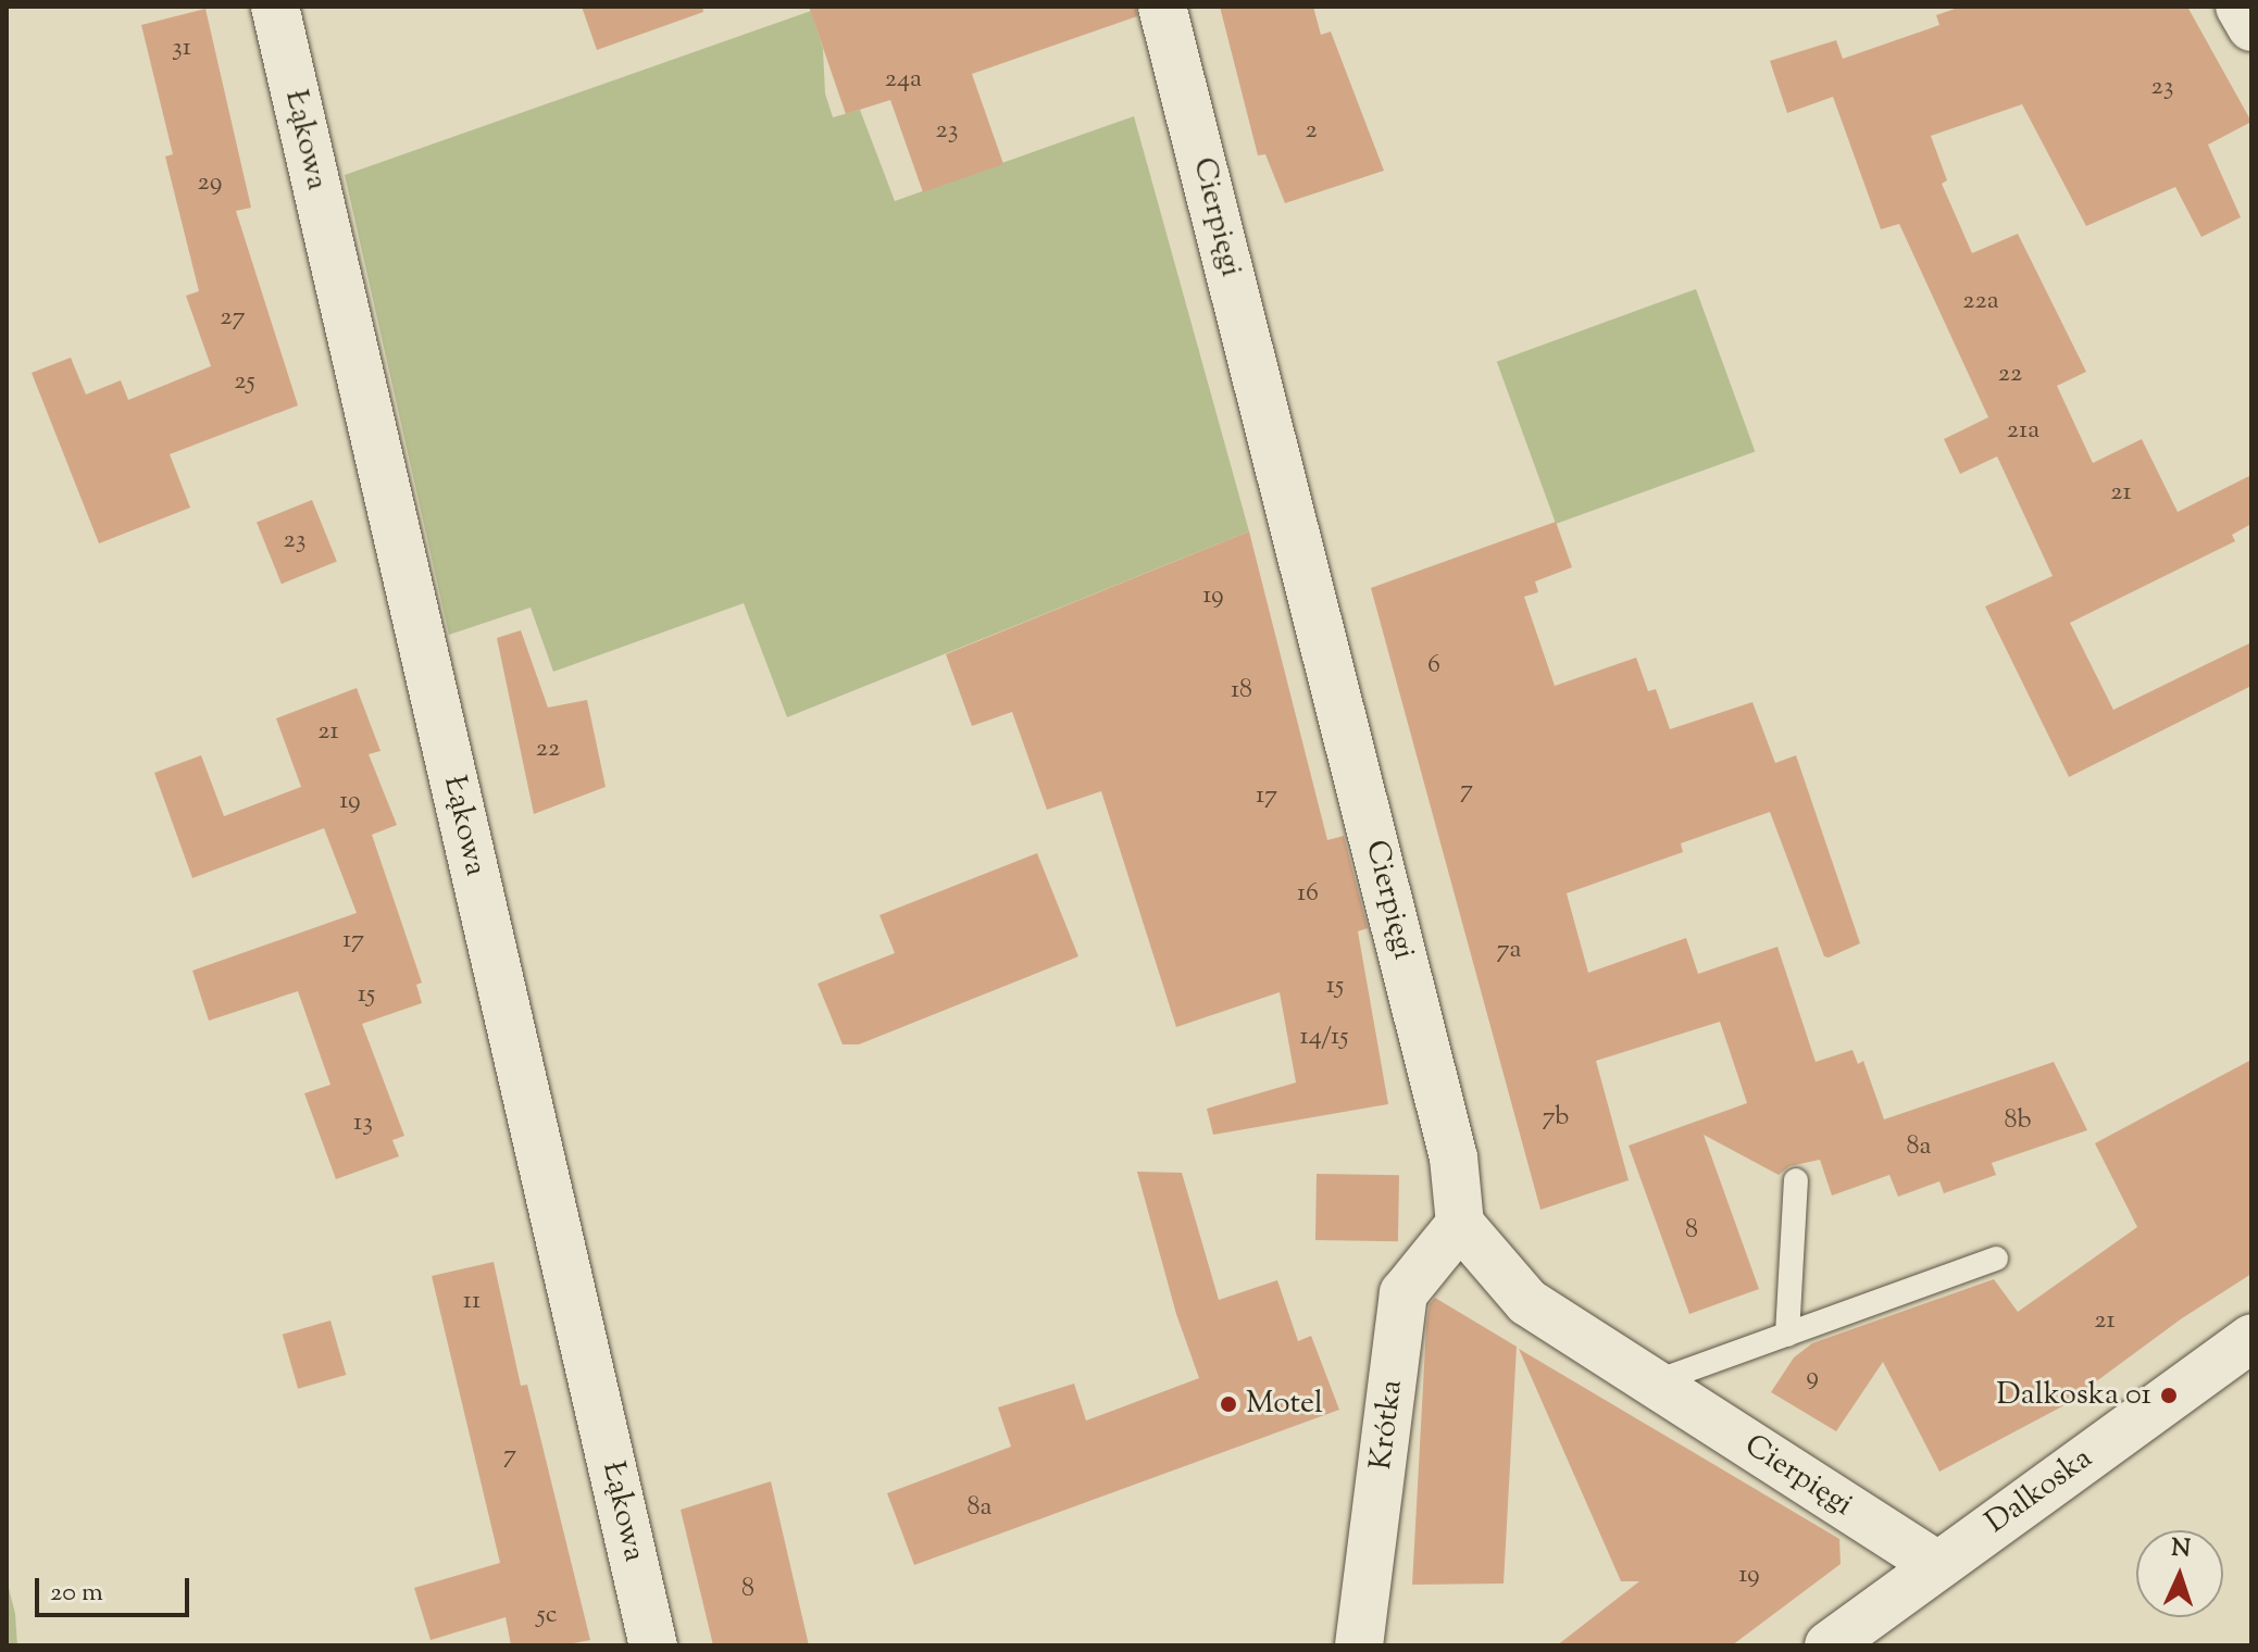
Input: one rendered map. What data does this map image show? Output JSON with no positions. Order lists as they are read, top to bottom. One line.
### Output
{"streets":{"street":["Łąkowa","Cierpięgi","Krótka","Dalkoska"]},"crossings":[["Cierpięgi","Krótka"],["Cierpięgi","Dalkoska"]],"places":["Dalkoska 01","Motel"],"house_numbers":["31","24a","23","23","2","29","22a","27","22","25","21a","21","23","19","6","18","21","22","7","17","19","16","17","7a","15","15","14/15","7b","8b","13","8a","8","11","21","9","7","8a","19","8","5c"],"scale_bar":"20 m","north":"top"}
